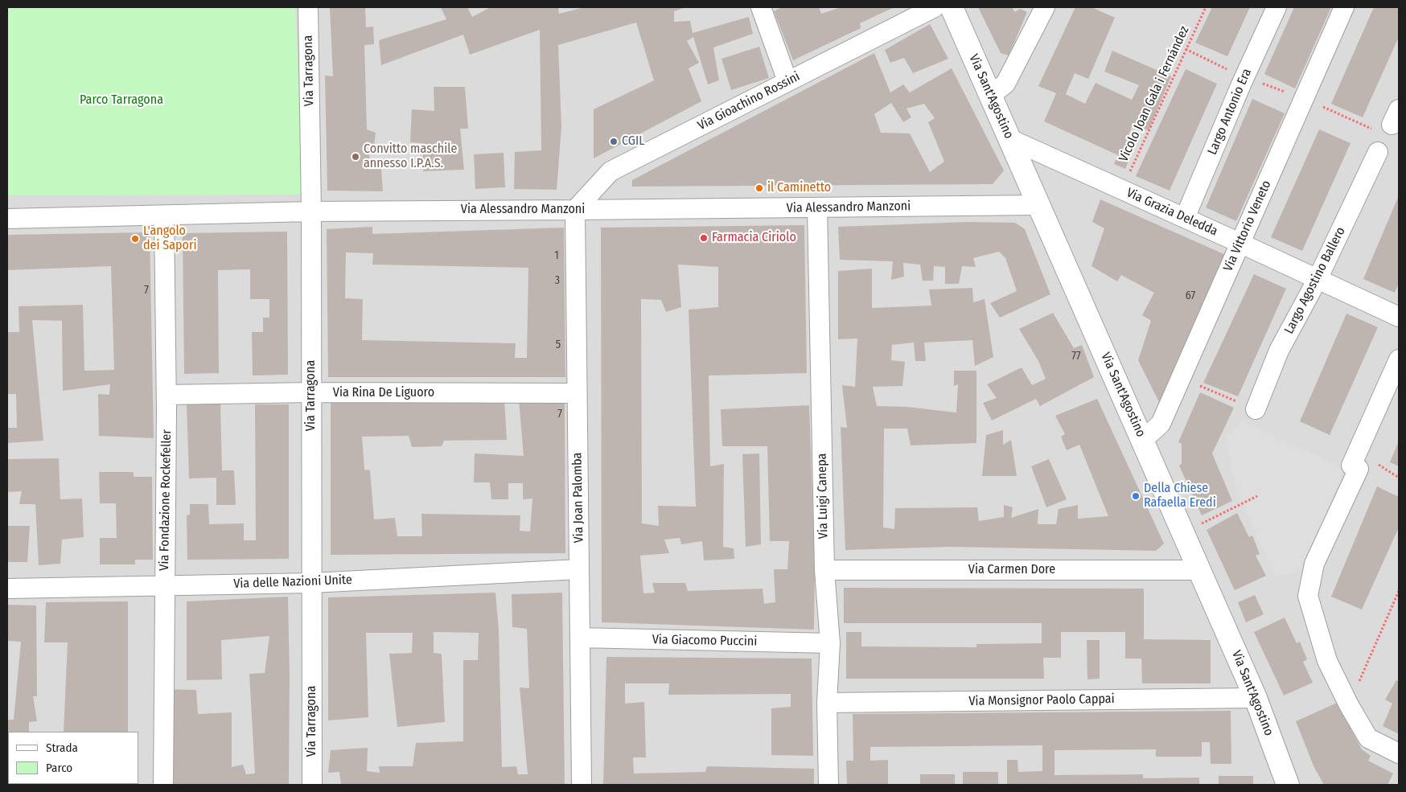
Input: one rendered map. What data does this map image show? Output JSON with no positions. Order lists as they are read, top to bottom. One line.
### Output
{"streets":{"street":["Via Tarragona","Via Sant'Agostino","Via Gioachino Rossini","Largo Antonio Era","Via Alessandro Manzoni","Via Grazia Deledda","Via Vittorio Veneto","Largo Agostino Ballero","Via Rina De Liguoro","Via Luigi Canepa","Via Joan Palomba","Via Fondazione Rockefeller","Via Carmen Dore","Via delle Nazioni Unite","Via Giacomo Puccini","Via Monsignor Paolo Cappai"],"path":["Vicolo Joan Gala i Fernández"]},"crossings":[["Via Tarragona","Via Alessandro Manzoni"],["Via Tarragona","Via Rina De Liguoro"],["Via Tarragona","Via delle Nazioni Unite"],["Vicolo Joan Gala i Fernández","Via Grazia Deledda"],["Via Sant'Agostino","Via Alessandro Manzoni"],["Via Sant'Agostino","Via Grazia Deledda"],["Via Sant'Agostino","Via Vittorio Veneto"],["Via Sant'Agostino","Via Carmen Dore"],["Via Sant'Agostino","Via Monsignor Paolo Cappai"],["Via Gioachino Rossini","Via Alessandro Manzoni"],["Via Gioachino Rossini","Via Joan Palomba"],["Largo Antonio Era","Via Grazia Deledda"],["Via Alessandro Manzoni","Via Luigi Canepa"],["Via Alessandro Manzoni","Via Joan Palomba"],["Via Alessandro Manzoni","Via Fondazione Rockefeller"],["Via Grazia Deledda","Via Vittorio Veneto"],["Via Grazia Deledda","Largo Agostino Ballero"],["Via Rina De Liguoro","Via Joan Palomba"],["Via Rina De Liguoro","Via Fondazione Rockefeller"],["Via Luigi Canepa","Via Carmen Dore"],["Via Luigi Canepa","Via Giacomo Puccini"],["Via Luigi Canepa","Via Monsignor Paolo Cappai"],["Via Joan Palomba","Via delle Nazioni Unite"],["Via Joan Palomba","Via Giacomo Puccini"],["Via Fondazione Rockefeller","Via delle Nazioni Unite"]],"parks":["Parco Tarragona"],"places":["CGIL","Convitto maschile annesso I.P.A.S.","il Caminetto","Farmacia Ciriolo","L'angolo dei Sapori","Della Chiese Rafaella Eredi"],"house_numbers":["1","3","7","67","5","77","7"],"legend":["Strada","Parco"]}
